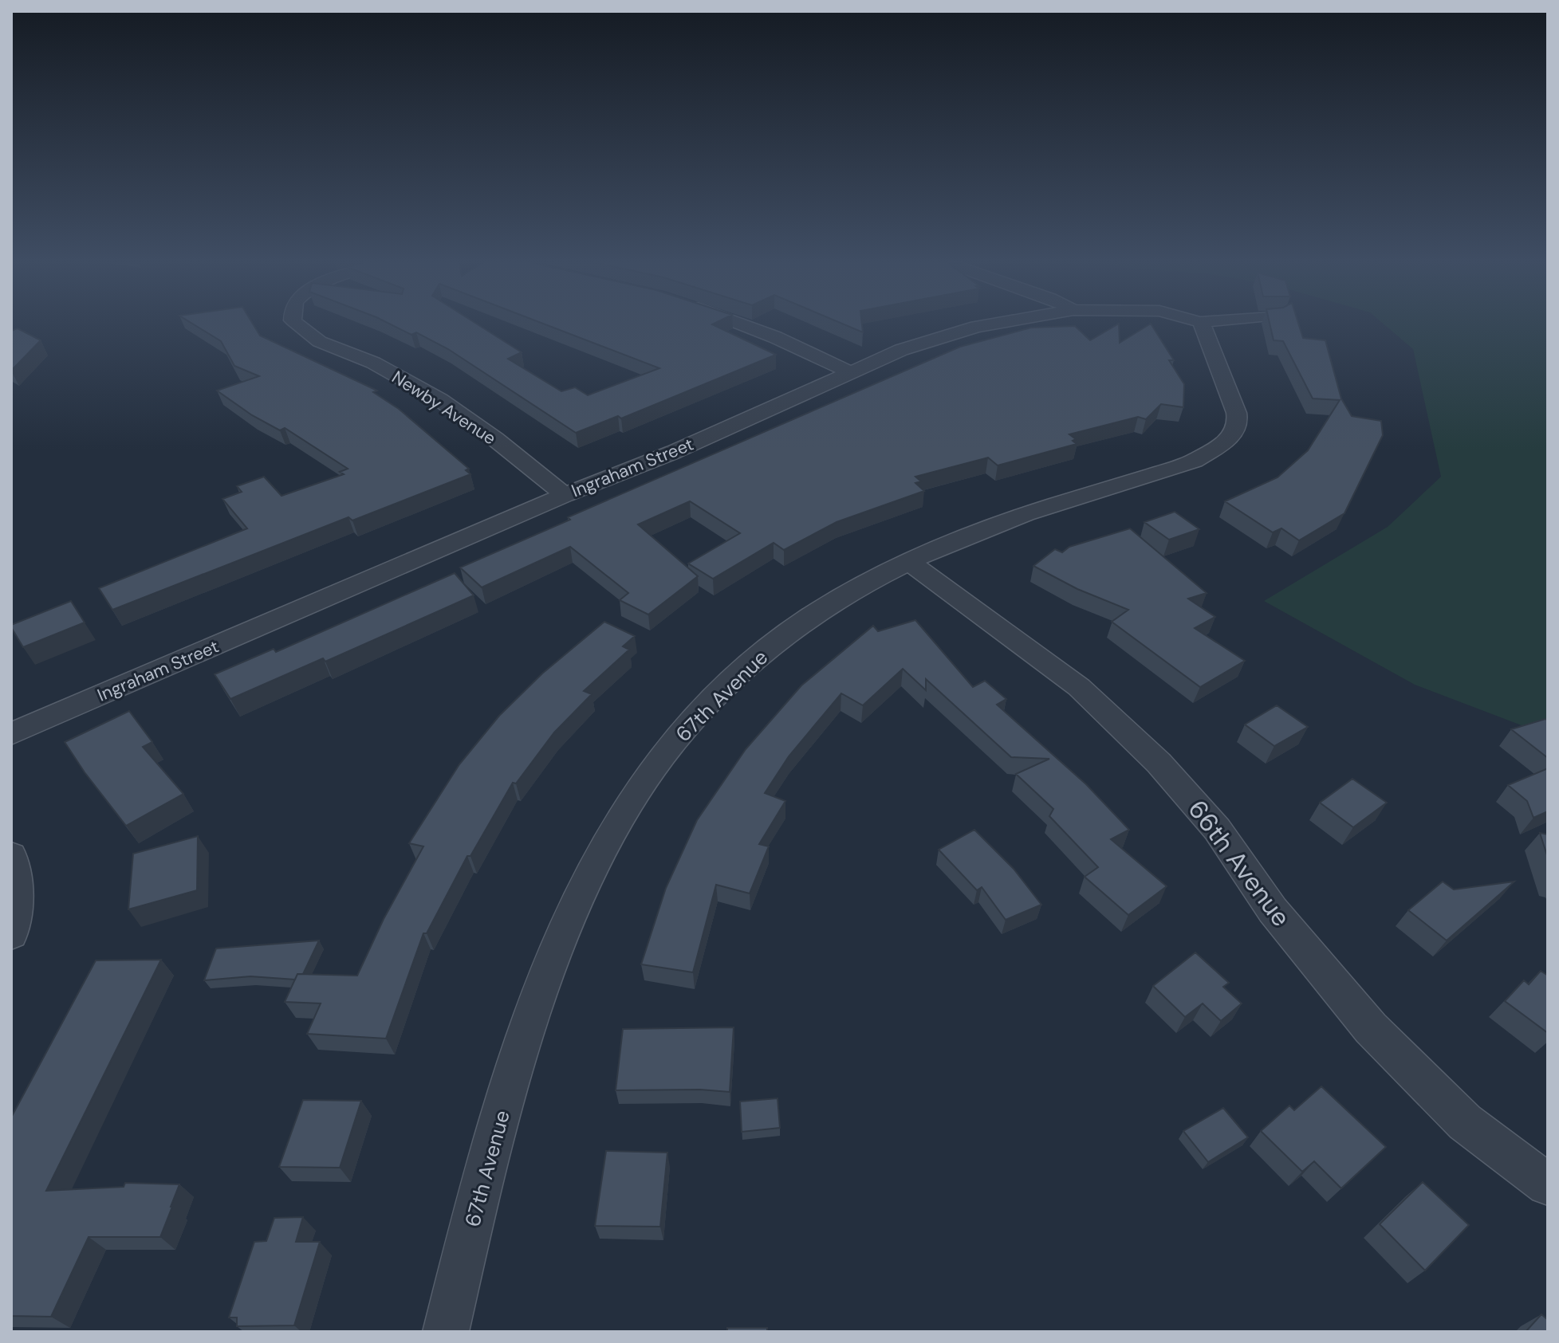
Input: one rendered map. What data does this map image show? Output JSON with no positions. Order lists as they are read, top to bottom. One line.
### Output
{"streets":{"street":["Newby Avenue","Ingraham Street","67th Avenue","66th Avenue"]},"crossings":[["Newby Avenue","Ingraham Street"],["67th Avenue","66th Avenue"]]}
